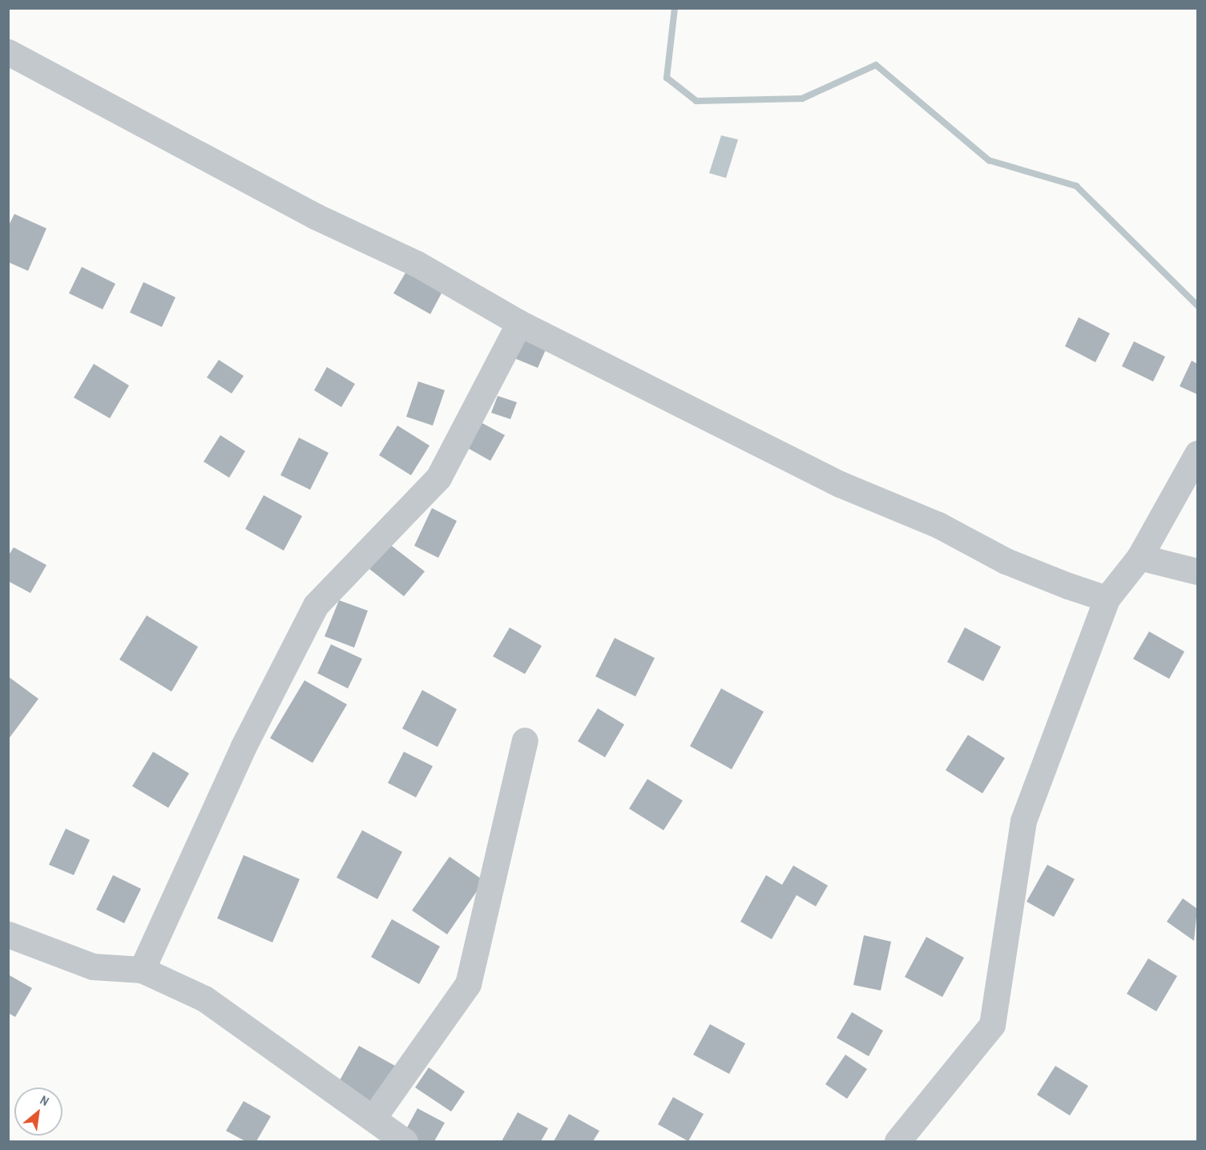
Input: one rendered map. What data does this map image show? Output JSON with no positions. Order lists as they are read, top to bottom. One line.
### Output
{"north":"top right"}
